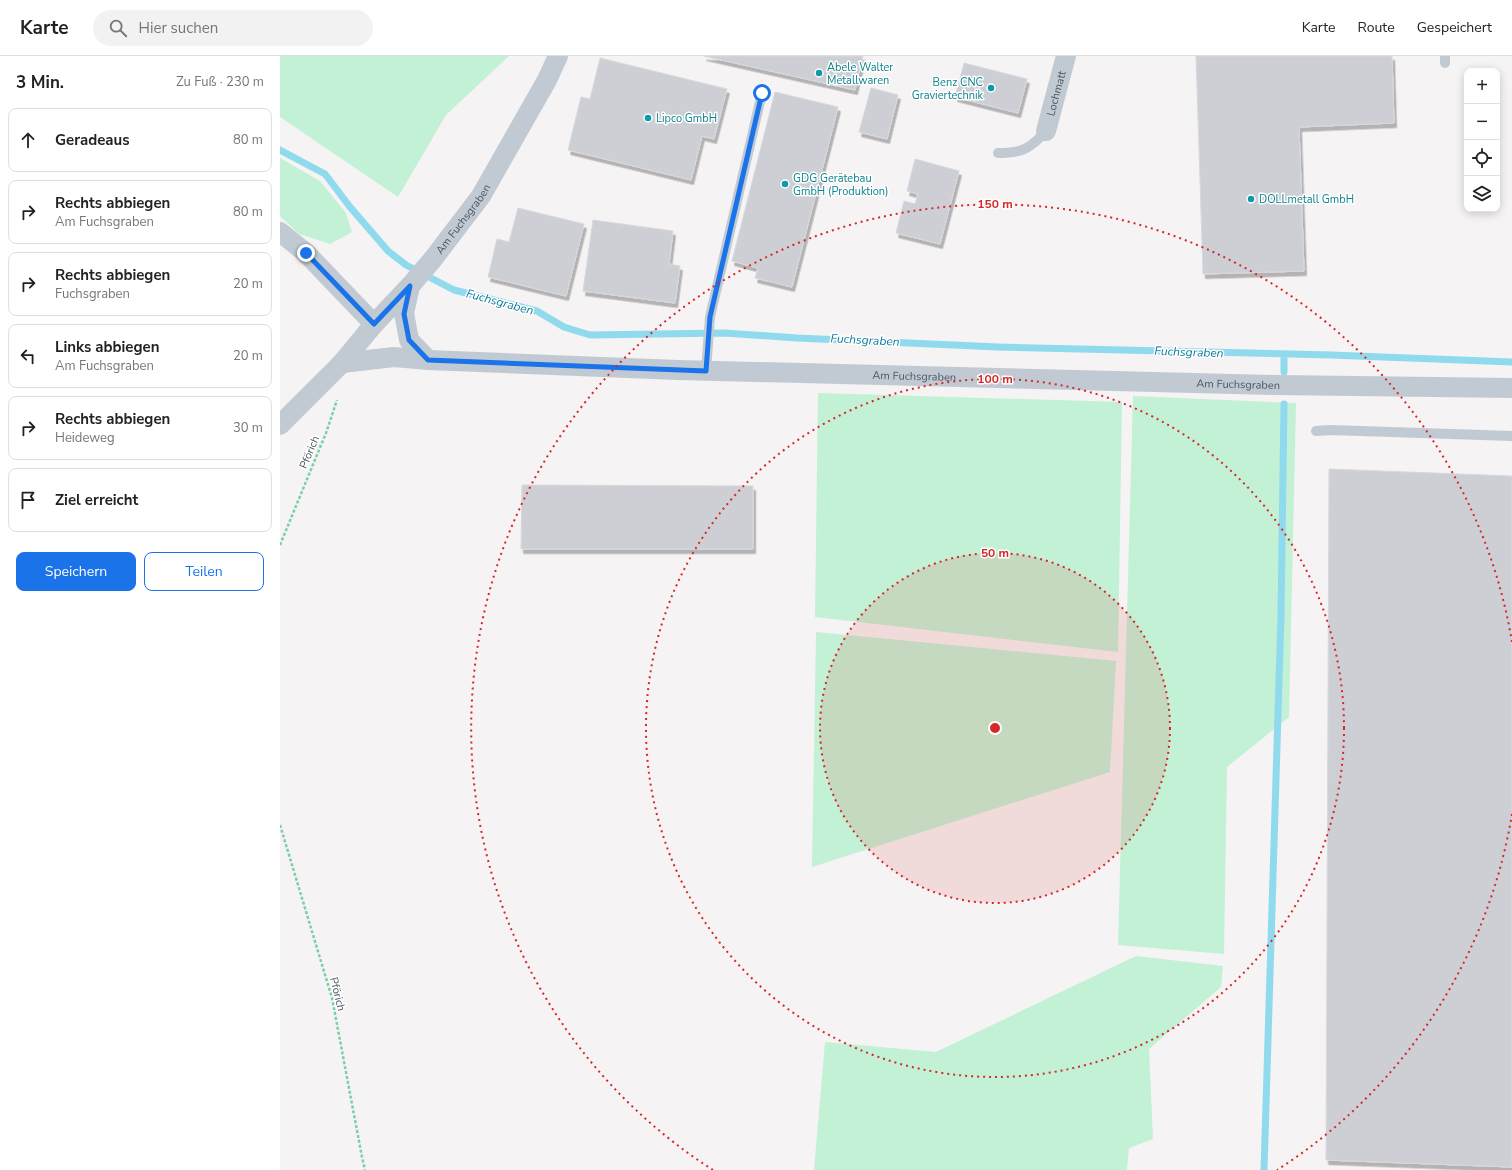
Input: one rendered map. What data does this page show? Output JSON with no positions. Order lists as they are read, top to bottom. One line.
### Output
{"streets":{"street":["Lochmatt","Am Fuchsgraben"],"path":["Pförich"]},"crossings":[["Am Fuchsgraben","Pförich"]],"water":["Fuchsgraben"],"places":["Abele Walter Metallwaren","Benz CNC Graviertechnik","Lipco GmbH","GDG Gerätebau GmbH (Produktion)","DOLLmetall GmbH"],"page":{"header":"Karte","search":"Hier suchen","nav":["Karte","Route","Gespeichert"],"heading":["3 Min.","Zu Fuß · 230 m"],"map_buttons":["+","−"],"list":[["Geradeaus","80 m"],["Rechts abbiegen","Am Fuchsgraben","80 m"],["Rechts abbiegen","Fuchsgraben","20 m"],["Links abbiegen","Am Fuchsgraben","20 m"],["Rechts abbiegen","Heideweg","30 m"],"Ziel erreicht"],"buttons":["Speichern","Teilen"]},"rings":["150 m","100 m","50 m"]}
